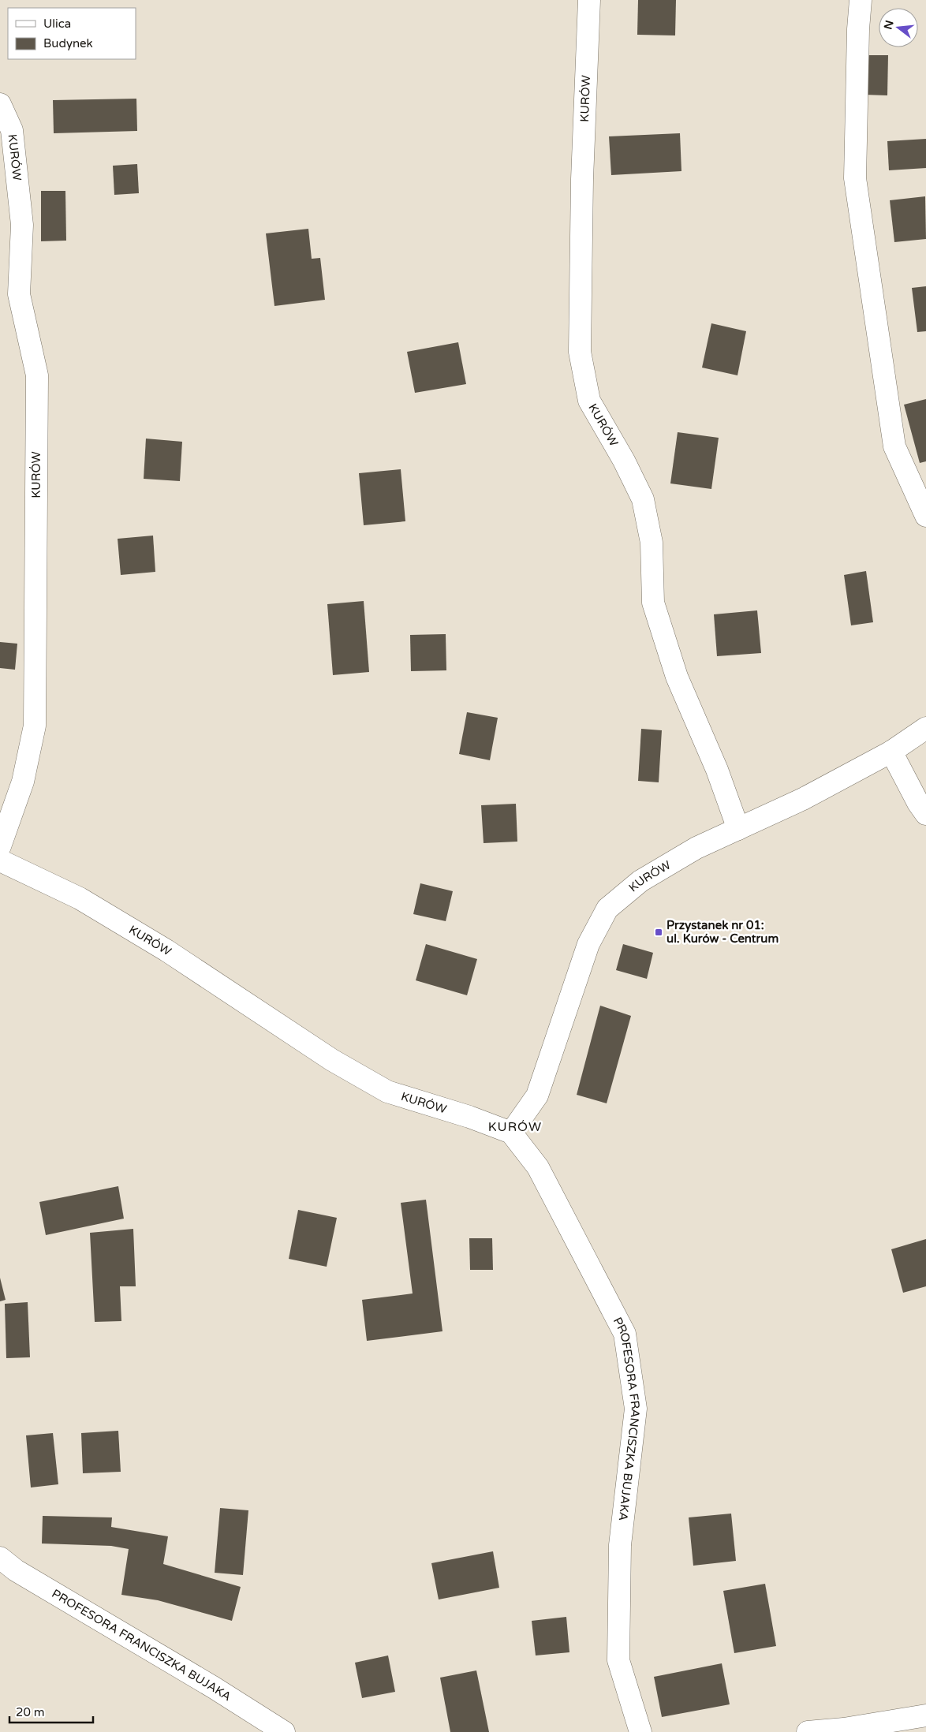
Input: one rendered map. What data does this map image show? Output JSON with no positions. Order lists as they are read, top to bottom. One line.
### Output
{"streets":{"street":["KURÓW","PROFESORA FRANCISZKA BUJAKA"]},"crossings":[["KURÓW","PROFESORA FRANCISZKA BUJAKA"]],"districts":["KURÓW"],"places":{"transit":["Przystanek nr 01: ul. Kurów - Centrum"]},"legend":["Ulica","Budynek"],"scale_bar":"20 m","north":"left"}
